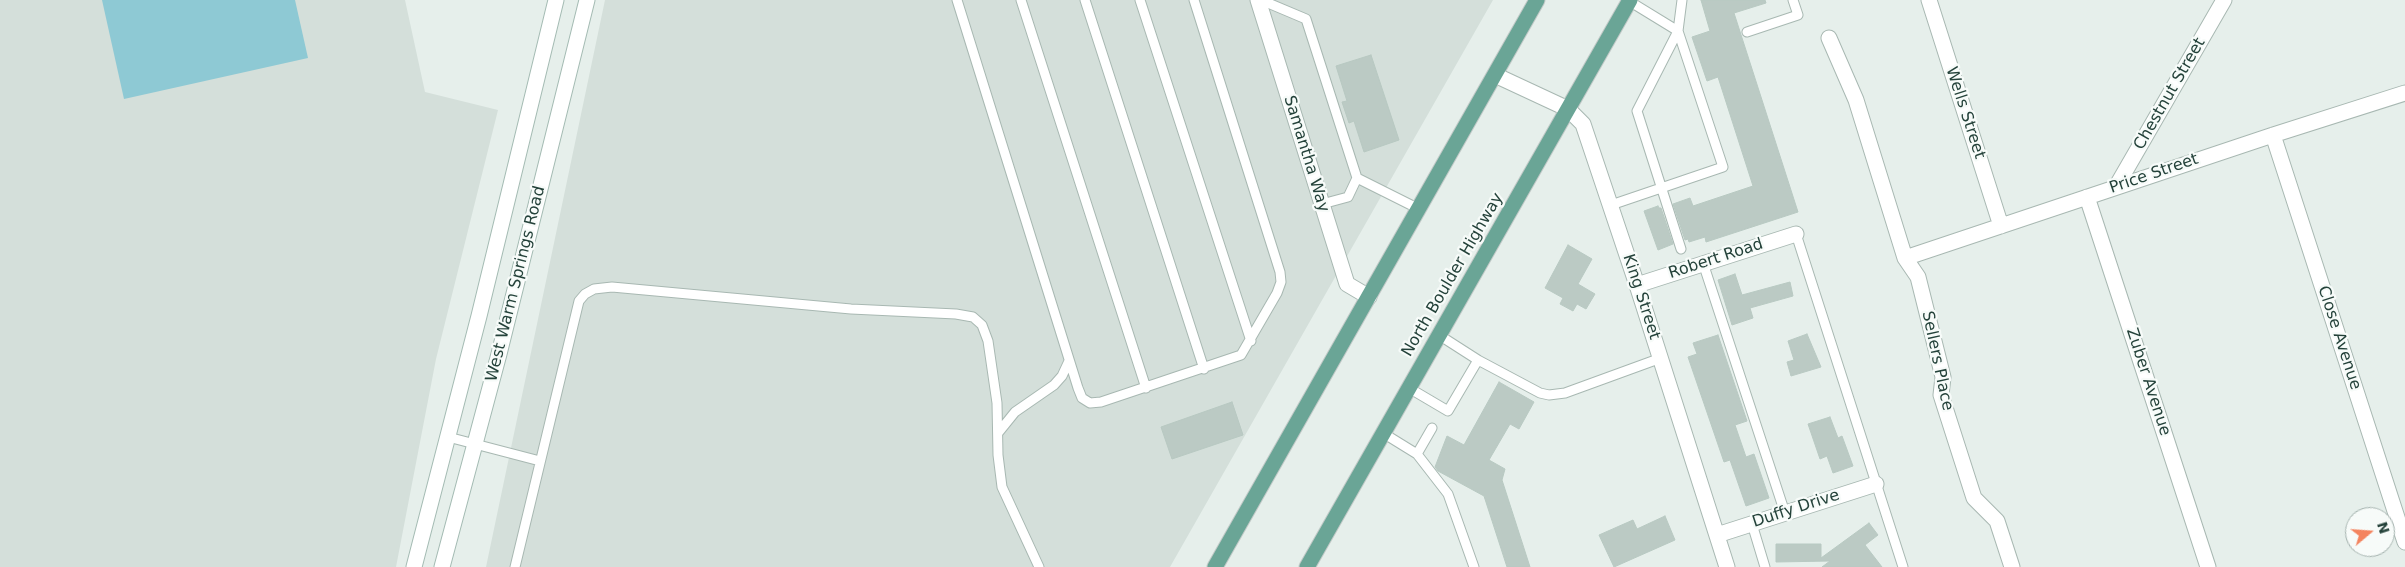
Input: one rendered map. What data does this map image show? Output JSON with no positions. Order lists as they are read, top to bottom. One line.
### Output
{"streets":{"main road":["North Boulder Highway"],"street":["Chestnut Street","Wells Street","Samantha Way","Price Street","Robert Road","West Warm Springs Road","King Street","Close Avenue","Sellers Place","Zuber Avenue","Duffy Drive"]},"crossings":[["Chestnut Street","Price Street"],["Wells Street","Price Street"],["Price Street","Close Avenue"],["Price Street","Sellers Place"],["Price Street","Zuber Avenue"],["Robert Road","King Street"],["North Boulder Highway","King Street"],["King Street","Duffy Drive"]],"north":"right"}
